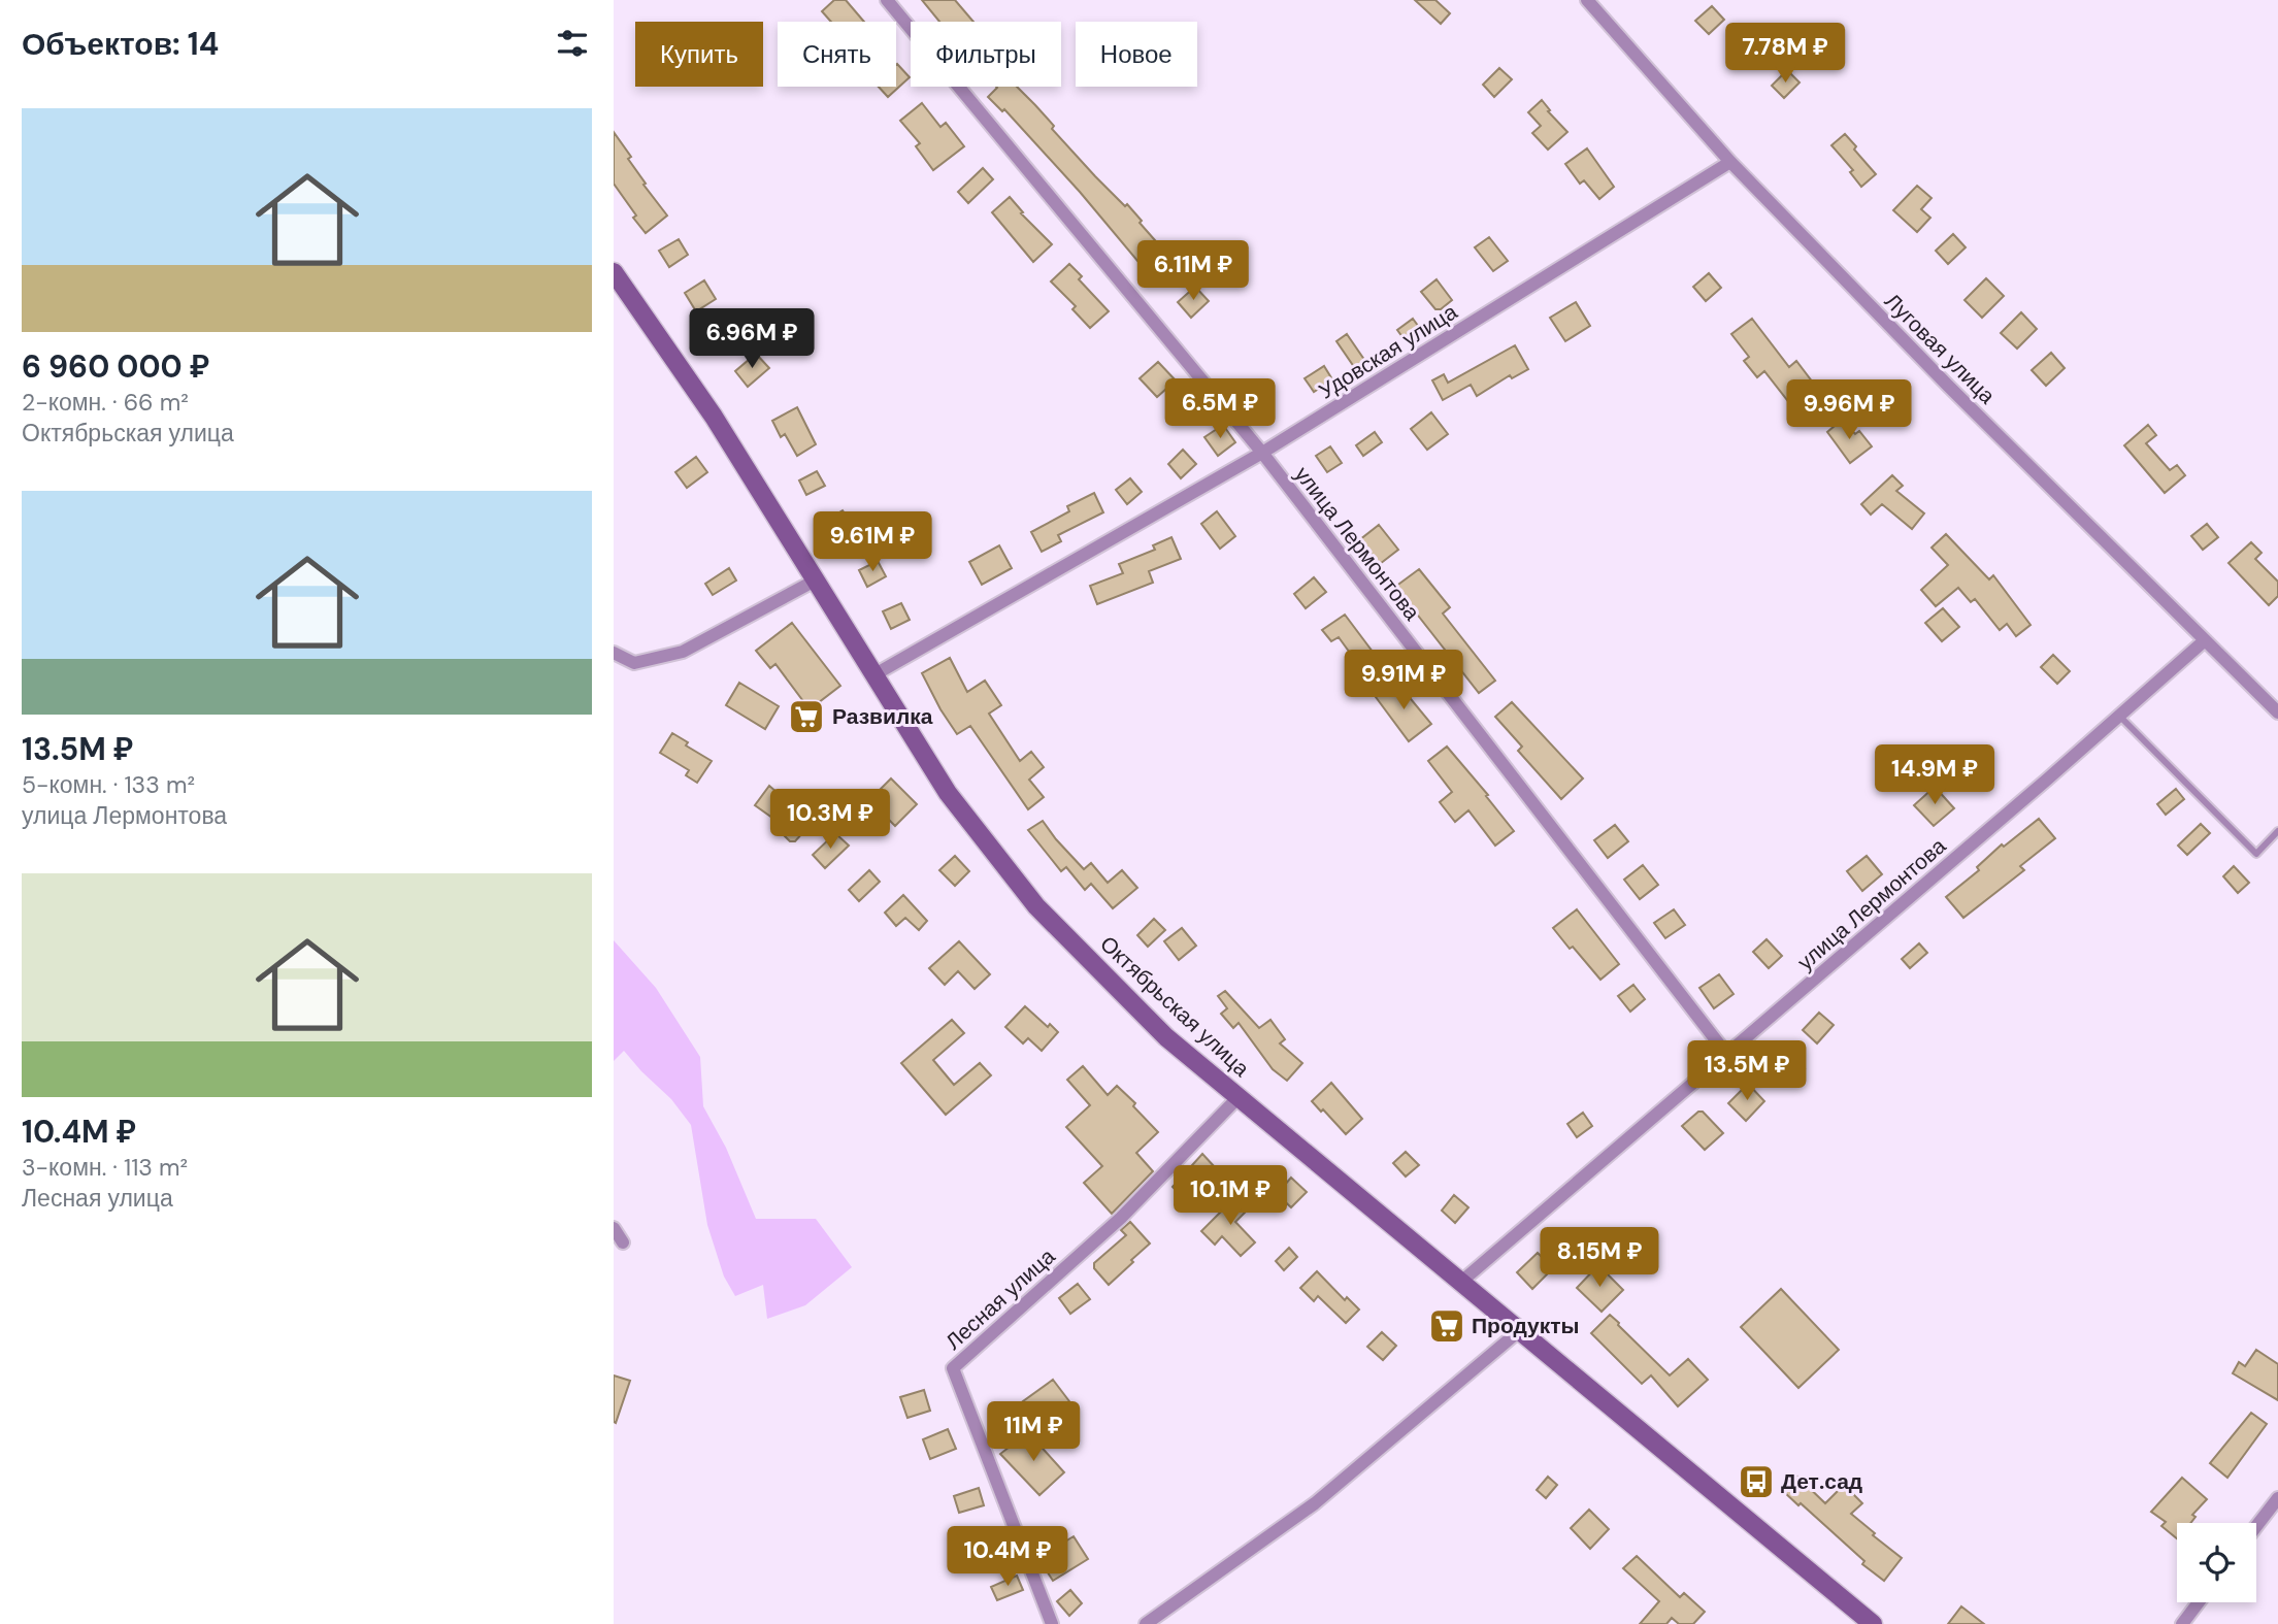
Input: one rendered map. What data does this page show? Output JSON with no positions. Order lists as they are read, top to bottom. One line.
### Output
{"streets":{"street":["Луговая улица","Удовская улица","улица Лермонтова","Октябрьская улица","Лесная улица"]},"crossings":[["Луговая улица","Удовская улица"],["Луговая улица","улица Лермонтова"],["Удовская улица","улица Лермонтова"],["Удовская улица","Октябрьская улица"],["улица Лермонтова","Октябрьская улица"],["Октябрьская улица","Лесная улица"]],"places":{"supermarket":["Развилка","Продукты"],"bus stop":["Дет.сад"]},"page":{"heading":"Объектов: 14","chip":["Купить","Снять","Фильтры","Новое"],"price":["7.78M ₽","6.11M ₽","6.96M ₽","6.5M ₽","9.96M ₽","9.61M ₽","9.91M ₽","14.9M ₽","10.3M ₽","13.5M ₽","10.1M ₽","8.15M ₽","11M ₽","10.4M ₽"],"list":[{"name":"6 960 000 ₽","note":"2-комн. · 66 m² · Октябрьская улица"},{"name":"13.5M ₽","note":"5-комн. · 133 m² · улица Лермонтова"},{"name":"10.4M ₽","note":"3-комн. · 113 m² · Лесная улица"}]}}
